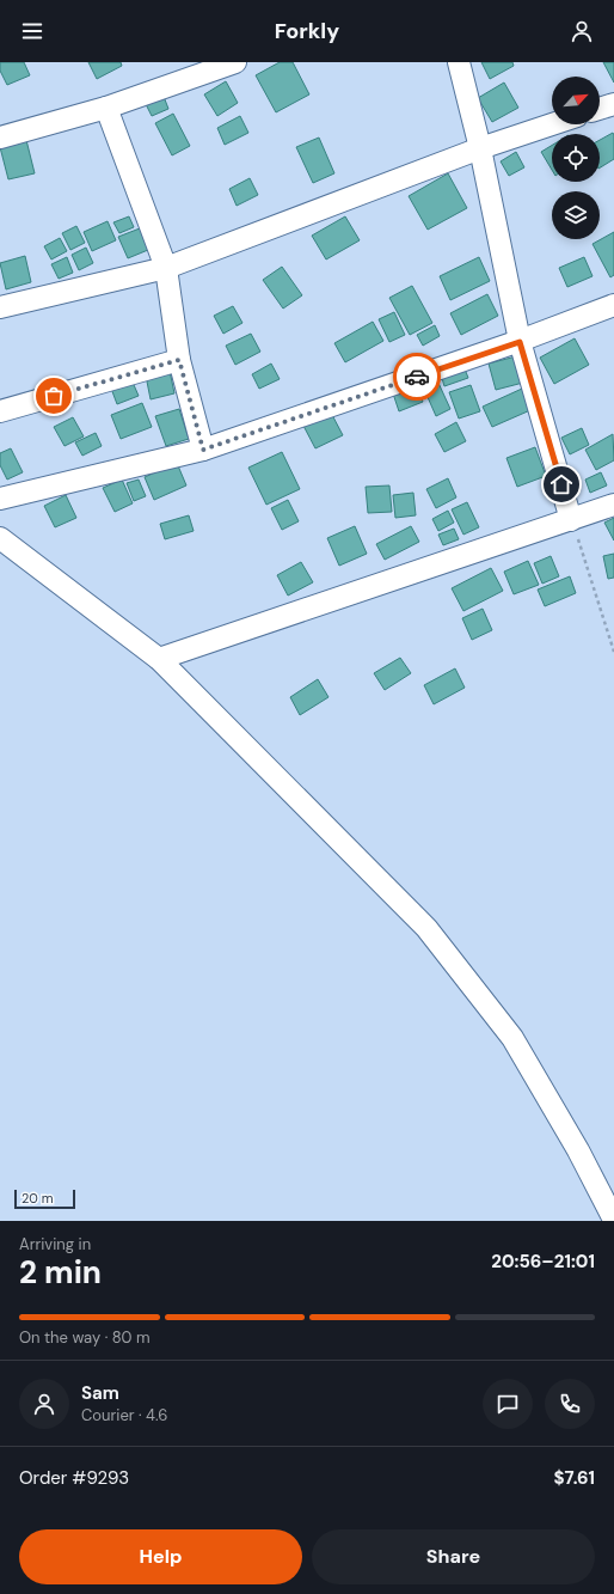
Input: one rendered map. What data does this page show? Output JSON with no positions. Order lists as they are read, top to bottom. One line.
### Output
{"scale_bar":"20 m","north":"top right","page":{"header":"Forkly","scale":"20 m","heading":["2 min","Arriving in","20:56–21:01"],"panel":["Sam","Courier · 4.6","Order #9293","$7.61"],"bar":"On the way · 80 m","buttons":["Help","Share"]}}
